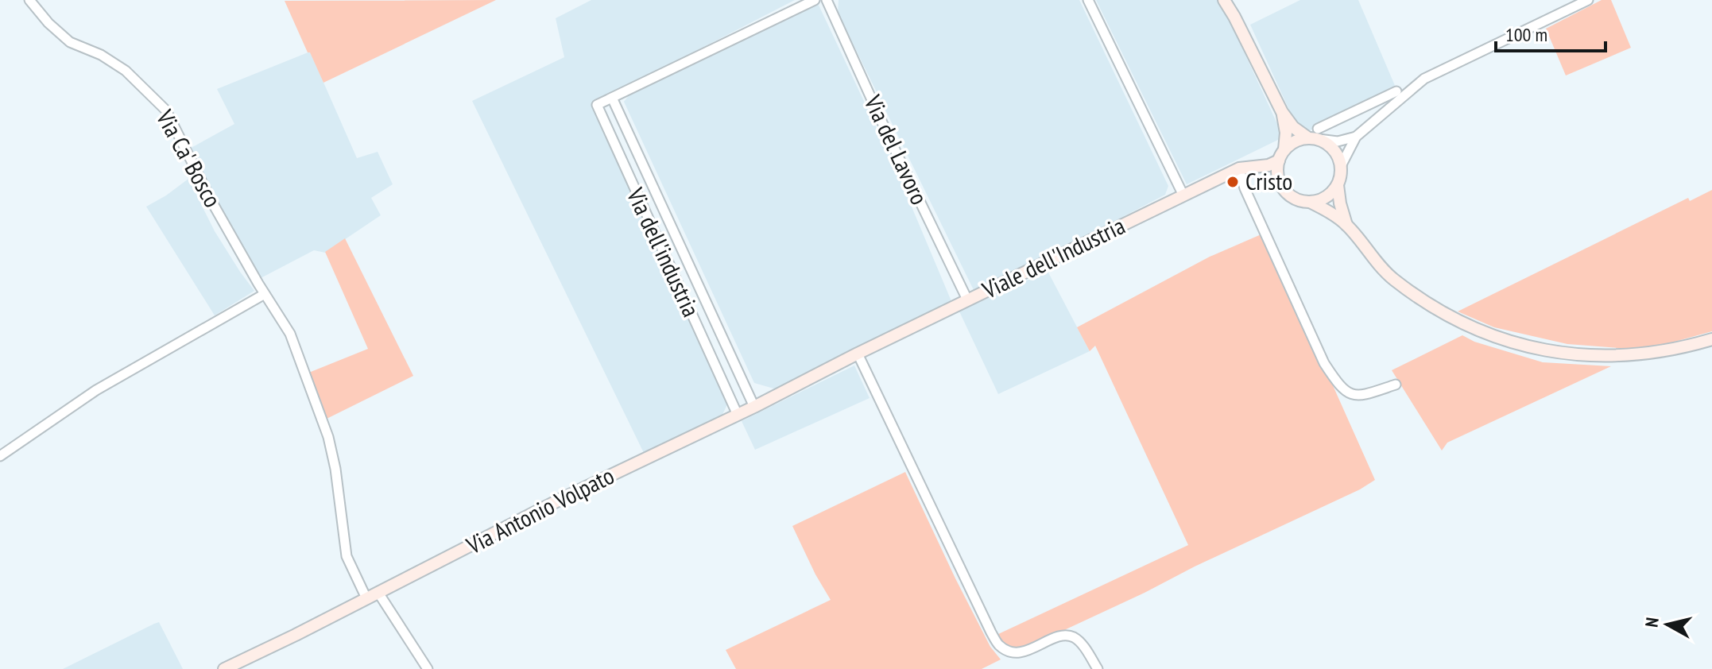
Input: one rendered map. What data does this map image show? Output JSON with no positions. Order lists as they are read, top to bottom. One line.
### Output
{"streets":{"street":["Via del Lavoro","Via Ca' Bosco","Via dell'industria","Viale dell'Industria","Via Antonio Volpato"]},"crossings":[["Via del Lavoro","Viale dell'Industria"],["Via Ca' Bosco","Via Antonio Volpato"],["Via dell'industria","Via Antonio Volpato"],["Viale dell'Industria","Via Antonio Volpato"]],"places":["Cristo"],"scale_bar":"100 m","north":"left"}
